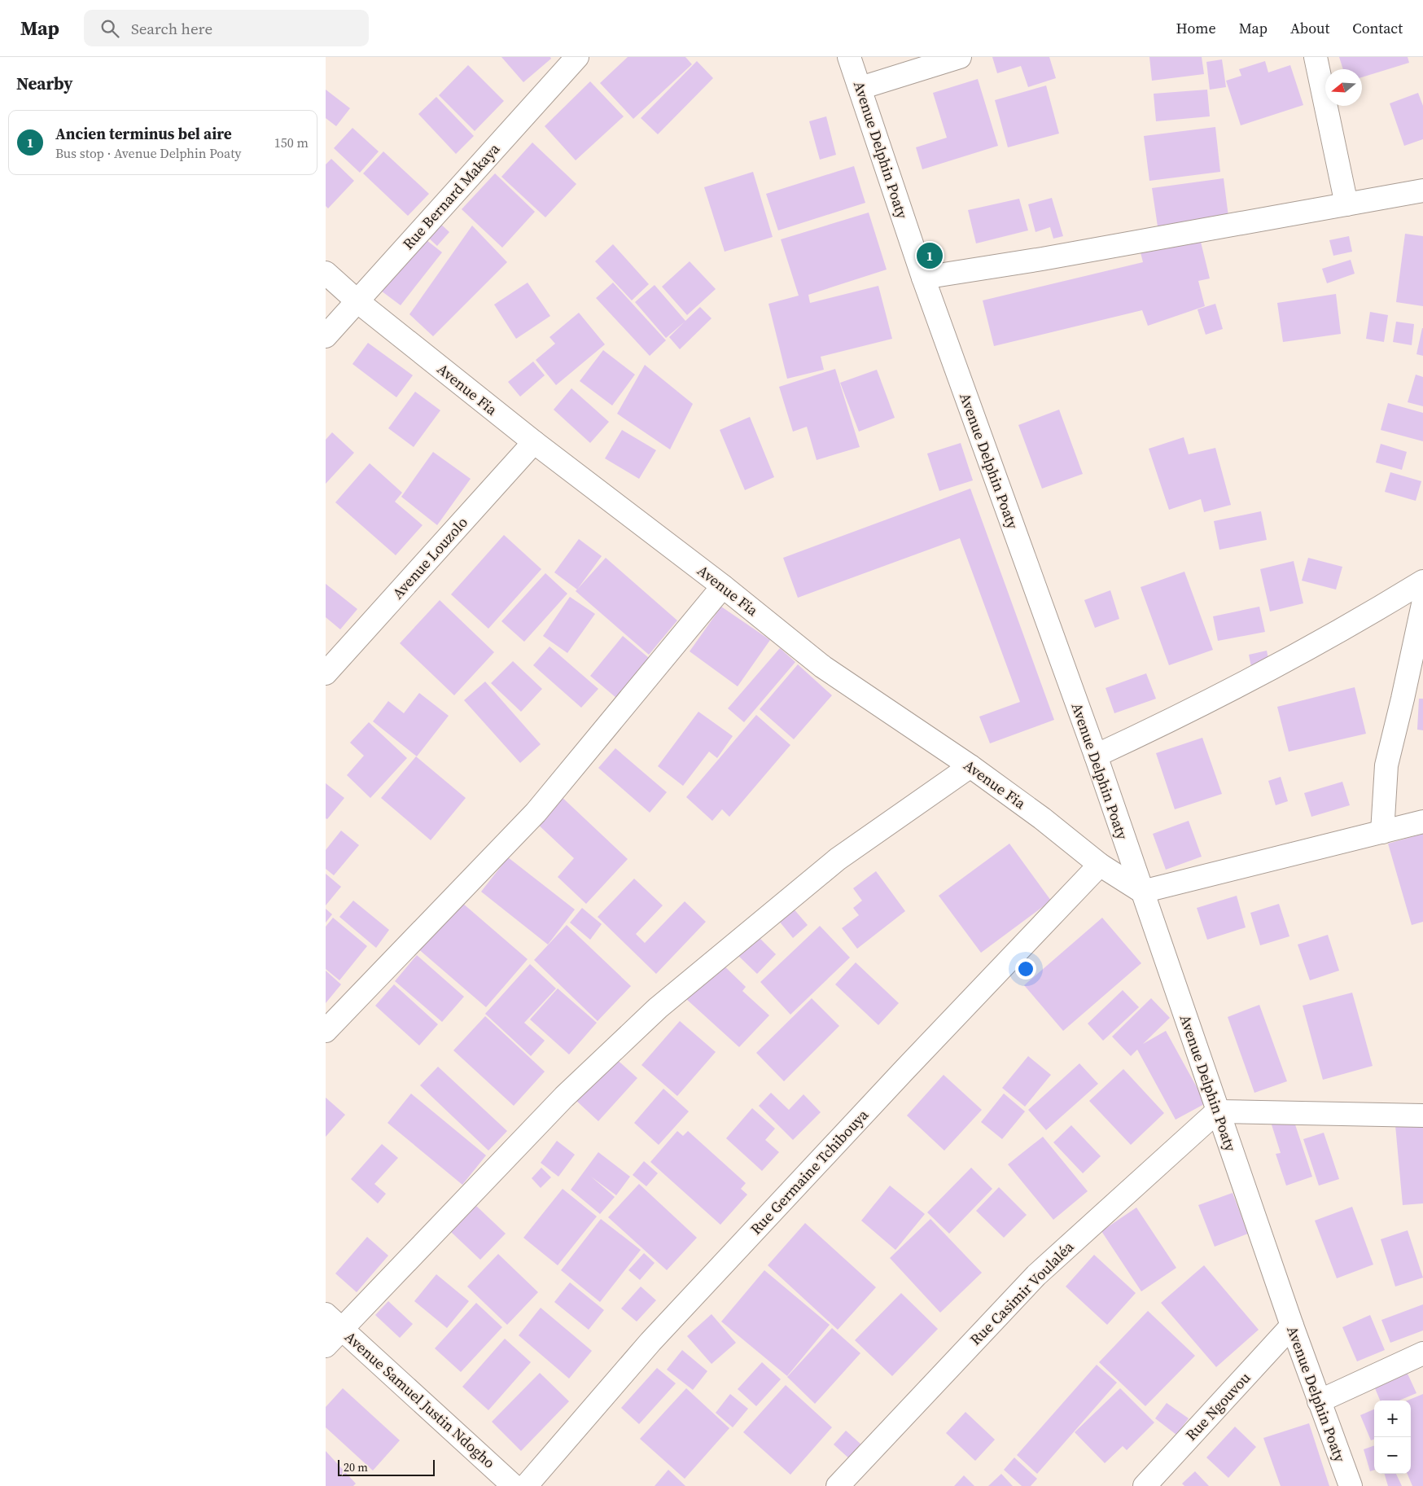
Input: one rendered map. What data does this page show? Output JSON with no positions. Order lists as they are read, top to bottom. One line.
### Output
{"streets":{"street":["Avenue Delphin Poaty","Rue Bernard Makaya","Avenue Fia","Avenue Louzolo","Rue Germaine Tchibouya","Rue Casimir Voulaléa","Avenue Samuel Justin Ndogho","Rue Ngouvou"]},"crossings":[["Avenue Delphin Poaty","Avenue Fia"],["Avenue Delphin Poaty","Rue Casimir Voulaléa"],["Avenue Delphin Poaty","Rue Ngouvou"],["Rue Bernard Makaya","Avenue Fia"],["Avenue Fia","Avenue Louzolo"],["Avenue Fia","Rue Germaine Tchibouya"]],"scale_bar":"20 m","north":"left","page":{"header":"Map","search":"Search here","nav":["Home","Map","About","Contact"],"heading":"Nearby","list":[{"mark":"1","name":"Ancien terminus bel aire","note":"Bus stop · Avenue Delphin Poaty","value":"150 m"}],"pins":"1","map_buttons":["+","−"],"scale":"20 m"}}
